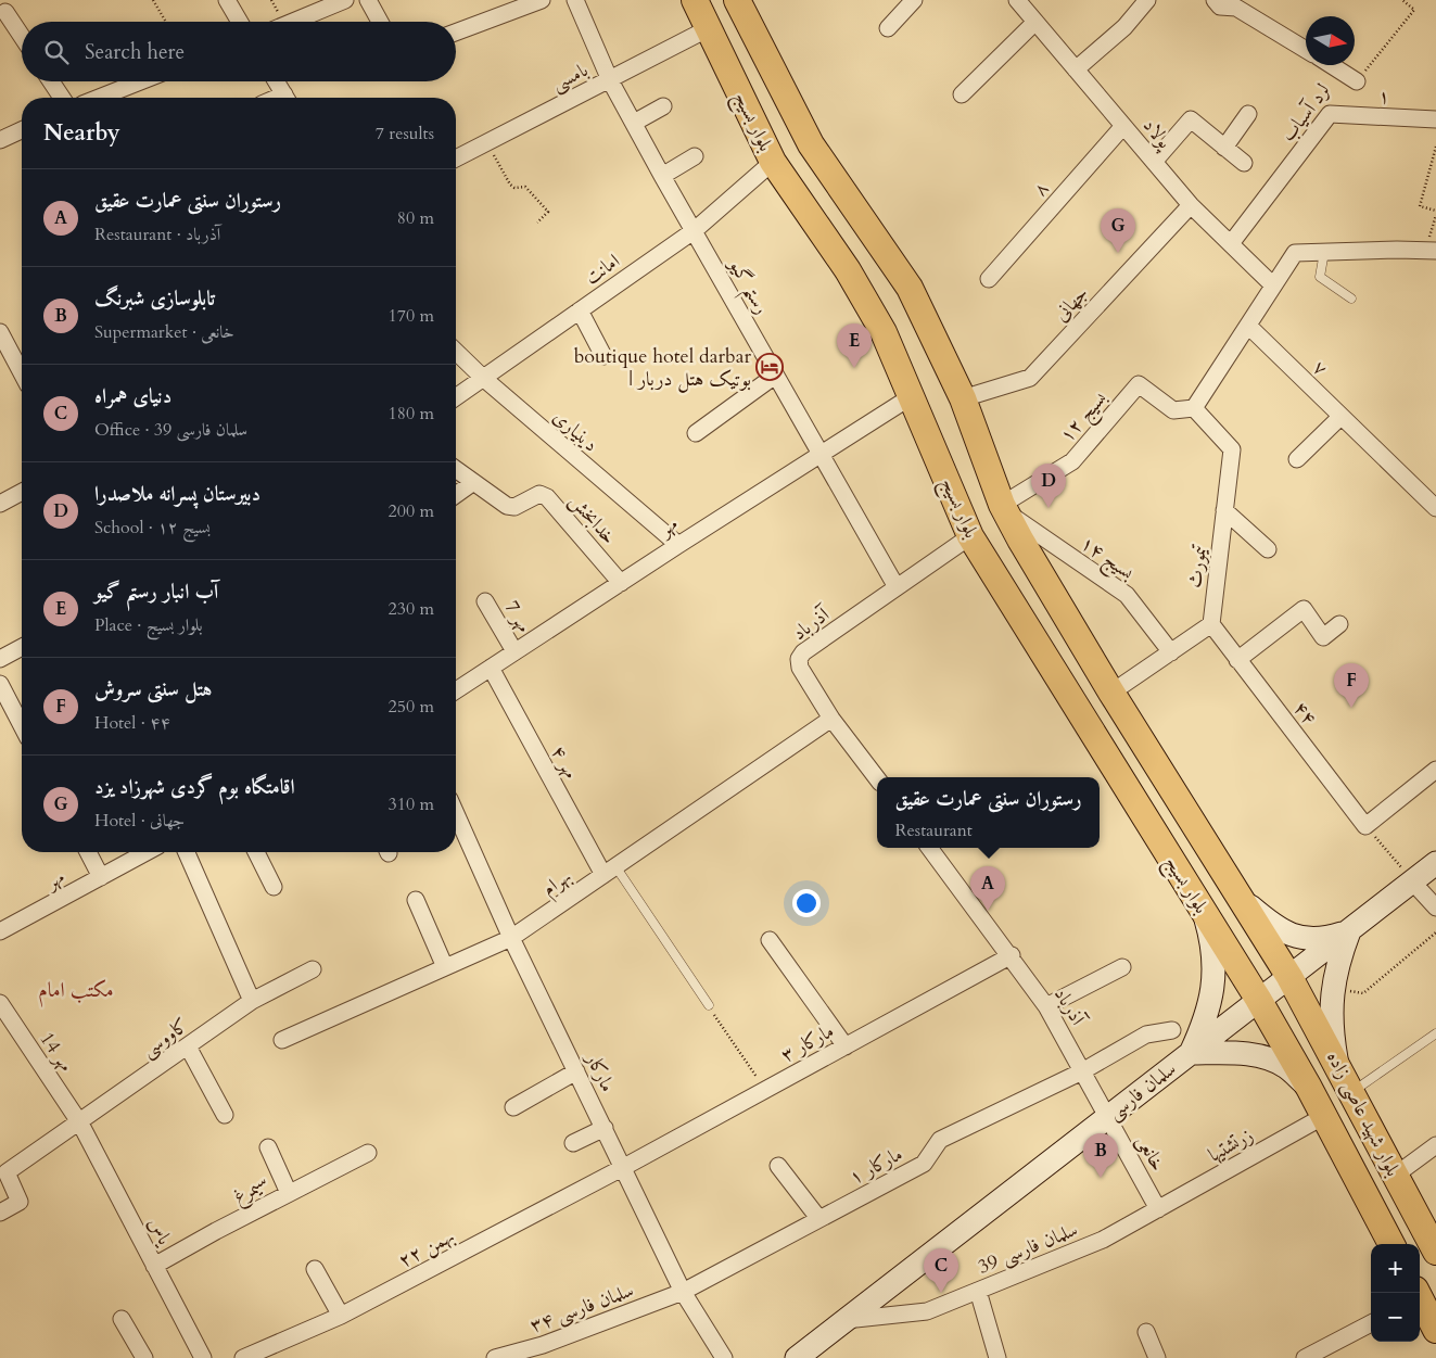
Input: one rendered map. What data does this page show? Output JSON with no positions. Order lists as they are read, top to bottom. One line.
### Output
{"streets":{"main road":["بلوار بسیج","سلمان فارسی","بلوار شهید عاصی زاده"],"street":["بامسی","۱","لرد آسیاب","پولاد","۸","امانت","رستم گیو","جهانی","۷","بسیج ۱۲","دینیاری","خدابخش","مهر","بسیج ۱۴","تیمورث","مهر 7","آذرباد","۴۴","مهر ۴","بهرام","کاووسی","مارکار ۳","مهر 14","مارکار","زرتشتیها","خانعی","مارکار ۱","سیمرغ","یاس","۲۲ بهمن","سلمان فارسی 39","سلمان فارسی ۳۴"]},"crossings":[["بامسی","بلوار بسیج"],["بامسی","رستم گیو"],["۱","لرد آسیاب"],["لرد آسیاب","پولاد"],["بلوار بسیج","امانت"],["بلوار بسیج","جهانی"],["بلوار بسیج","بسیج ۱۲"],["بلوار بسیج","مهر"],["بلوار بسیج","بسیج ۱۴"],["بلوار بسیج","آذرباد"],["بلوار بسیج","سلمان فارسی"],["بلوار بسیج","بلوار شهید عاصی زاده"],["پولاد","۸"],["پولاد","جهانی"],["امانت","رستم گیو"],["امانت","دینیاری"],["رستم گیو","مهر"],["رستم گیو","آذرباد"],["بسیج ۱۲","بسیج ۱۴"],["بسیج ۱۲","تیمورث"],["دینیاری","مهر"],["خدابخش","مهر"],["مهر","مهر 7"],["مهر","مهر ۴"],["تیمورث","۴۴"],["آذرباد","بهرام"],["آذرباد","مارکار ۳"],["آذرباد","سلمان فارسی"],["آذرباد","خانعی"],["آذرباد","مارکار ۱"],["مهر ۴","بهرام"],["بهرام","مارکار"],["کاووسی","مهر 14"],["کاووسی","یاس"],["مارکار ۳","مارکار"],["مارکار ۳","۲۲ بهمن"],["مهر 14","یاس"],["مارکار","مارکار ۱"],["مارکار","۲۲ بهمن"],["مارکار","سلمان فارسی ۳۴"],["سلمان فارسی","بلوار شهید عاصی زاده"],["سلمان فارسی","خانعی"],["سلمان فارسی","سلمان فارسی 39"],["بلوار شهید عاصی زاده","زرتشتیها"],["زرتشتیها","خانعی"],["زرتشتیها","سلمان فارسی 39"],["خانعی","سلمان فارسی 39"],["مارکار ۱","سلمان فارسی ۳۴"],["سیمرغ","یاس"]],"districts":["مکتب امام"],"places":{"hotel":["boutique hotel darbar | بوتیک هتل دربار"]},"north":"right","page":{"search":"Search here","heading":["Nearby","7 results"],"list":[{"mark":"A","name":"رستوران سنتی عمارت عقیق","note":"Restaurant · آذرباد","value":"80 m"},{"mark":"B","name":"تابلوسازی شبرنگ","note":"Supermarket · خانعی","value":"170 m"},{"mark":"C","name":"دنیای همراه","note":"Office · سلمان فارسی 39","value":"180 m"},{"mark":"D","name":"دبیرستان پسرانه ملاصدرا","note":"School · بسیج ۱۲","value":"200 m"},{"mark":"E","name":"آب انبار رستم گیو","note":"Place · بلوار بسیج","value":"230 m"},{"mark":"F","name":"هتل سنتی سروش","note":"Hotel · ۴۴","value":"250 m"},{"mark":"G","name":"اقامتگاه بوم گردی شهرزاد یزد","note":"Hotel · جهانی","value":"310 m"}],"pins":["G","E","D","F","A","B","C"],"popup":["رستوران سنتی عمارت عقیق","Restaurant"],"map_buttons":["+","−"]}}
